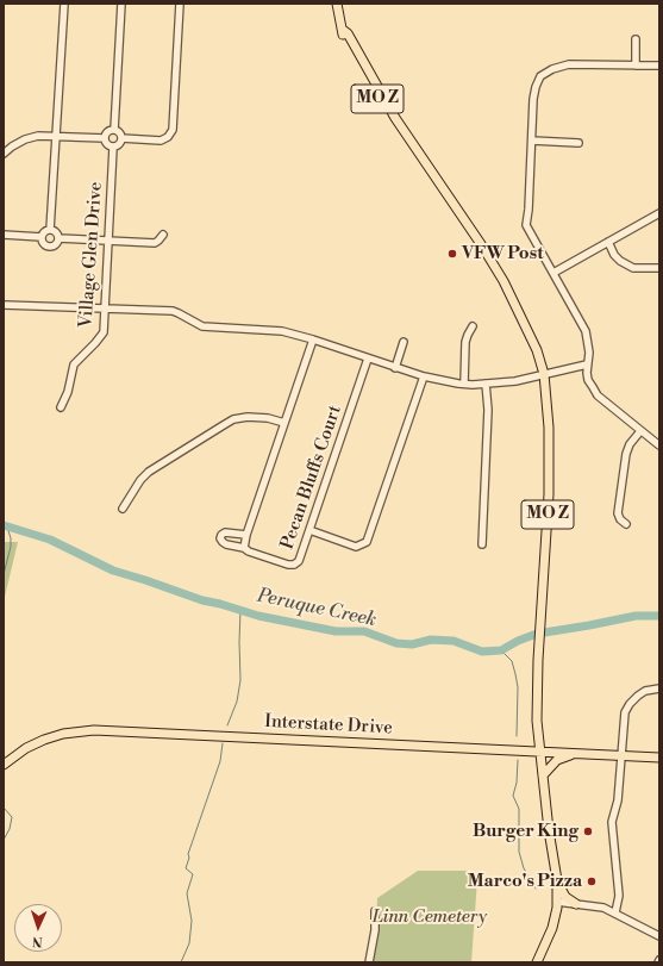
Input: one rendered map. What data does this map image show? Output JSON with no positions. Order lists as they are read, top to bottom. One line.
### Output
{"streets":{"main road":["MO Z","Interstate Drive"],"street":["Village Glen Drive","Pecan Bluffs Court"]},"crossings":[["MO Z","Interstate Drive"]],"water":["Peruque Creek"],"parks":["Linn Cemetery"],"places":["VFW Post","Burger King","Marco's Pizza"],"north":"bottom"}
